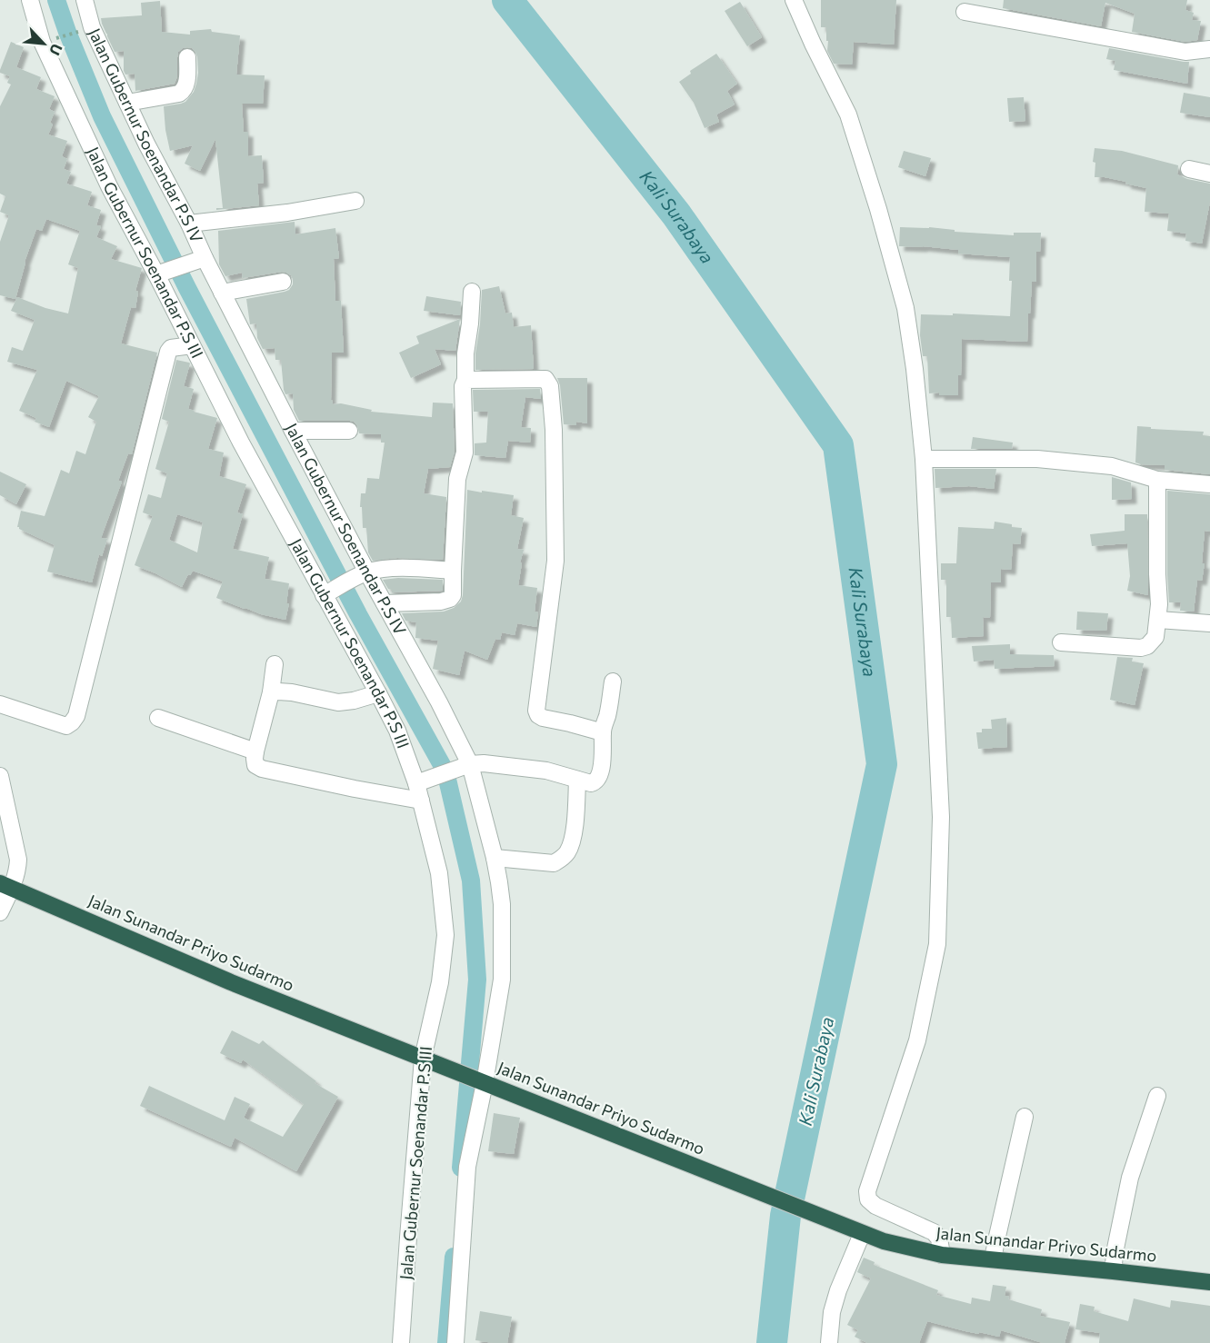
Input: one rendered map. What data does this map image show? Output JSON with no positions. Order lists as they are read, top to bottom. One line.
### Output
{"streets":{"highway":["Jalan Sunandar Priyo Sudarmo"],"street":["Jalan Gubernur Soenandar P.S IV","Jalan Gubernur Soenandar P.S III"]},"crossings":[["Jalan Gubernur Soenandar P.S IV","Jalan Sunandar Priyo Sudarmo"],["Jalan Gubernur Soenandar P.S III","Jalan Sunandar Priyo Sudarmo"]],"water":["Kali Surabaya"],"north":"bottom right"}
